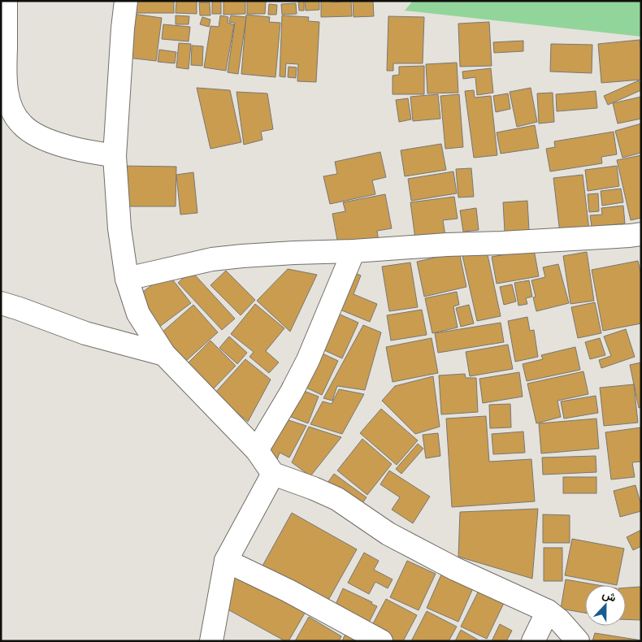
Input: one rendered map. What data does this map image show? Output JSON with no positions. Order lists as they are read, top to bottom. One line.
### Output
{"north":"top"}
